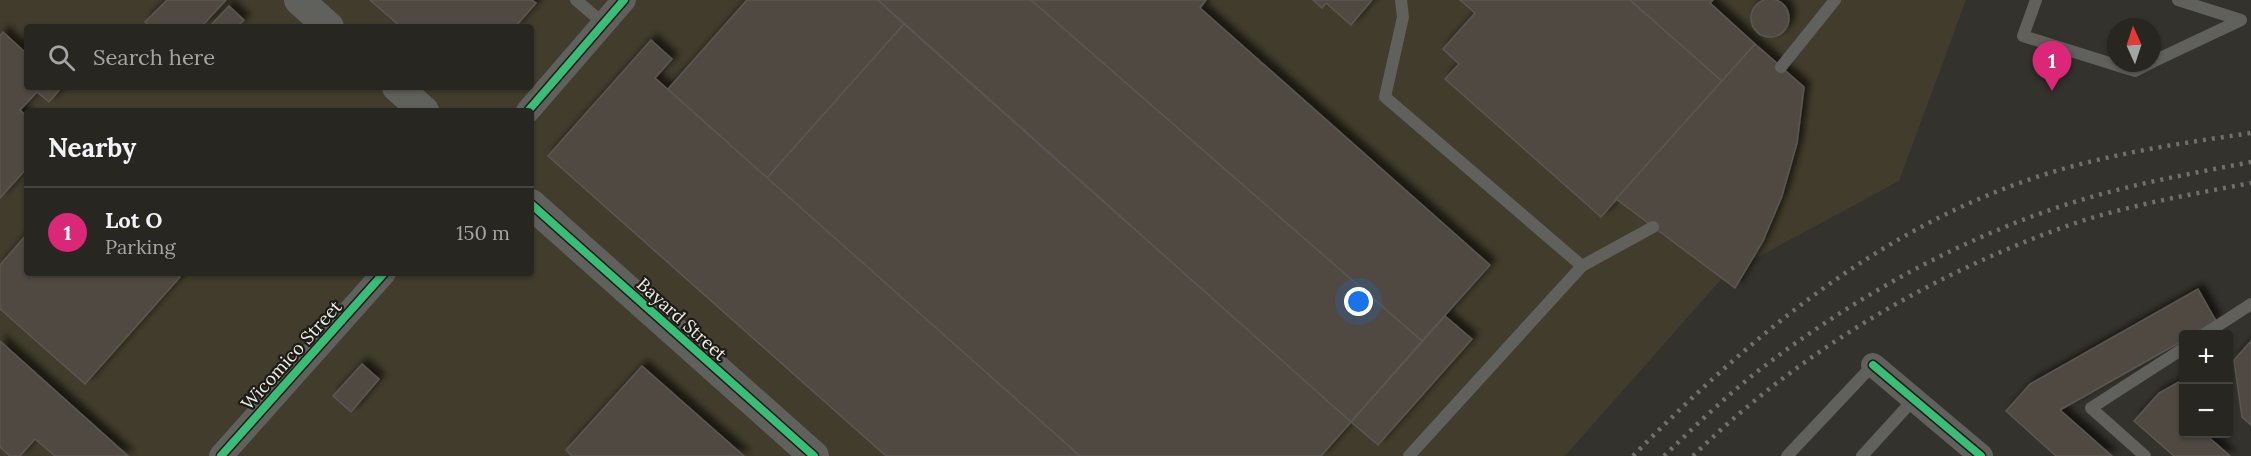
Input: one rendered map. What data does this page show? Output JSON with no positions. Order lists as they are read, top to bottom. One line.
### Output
{"streets":{"street":["Bayard Street","Wicomico Street"]},"north":"top","page":{"search":"Search here","pins":"1","heading":"Nearby","list":[{"mark":"1","name":"Lot O","note":"Parking","value":"150 m"}],"map_buttons":["+","−"]}}
